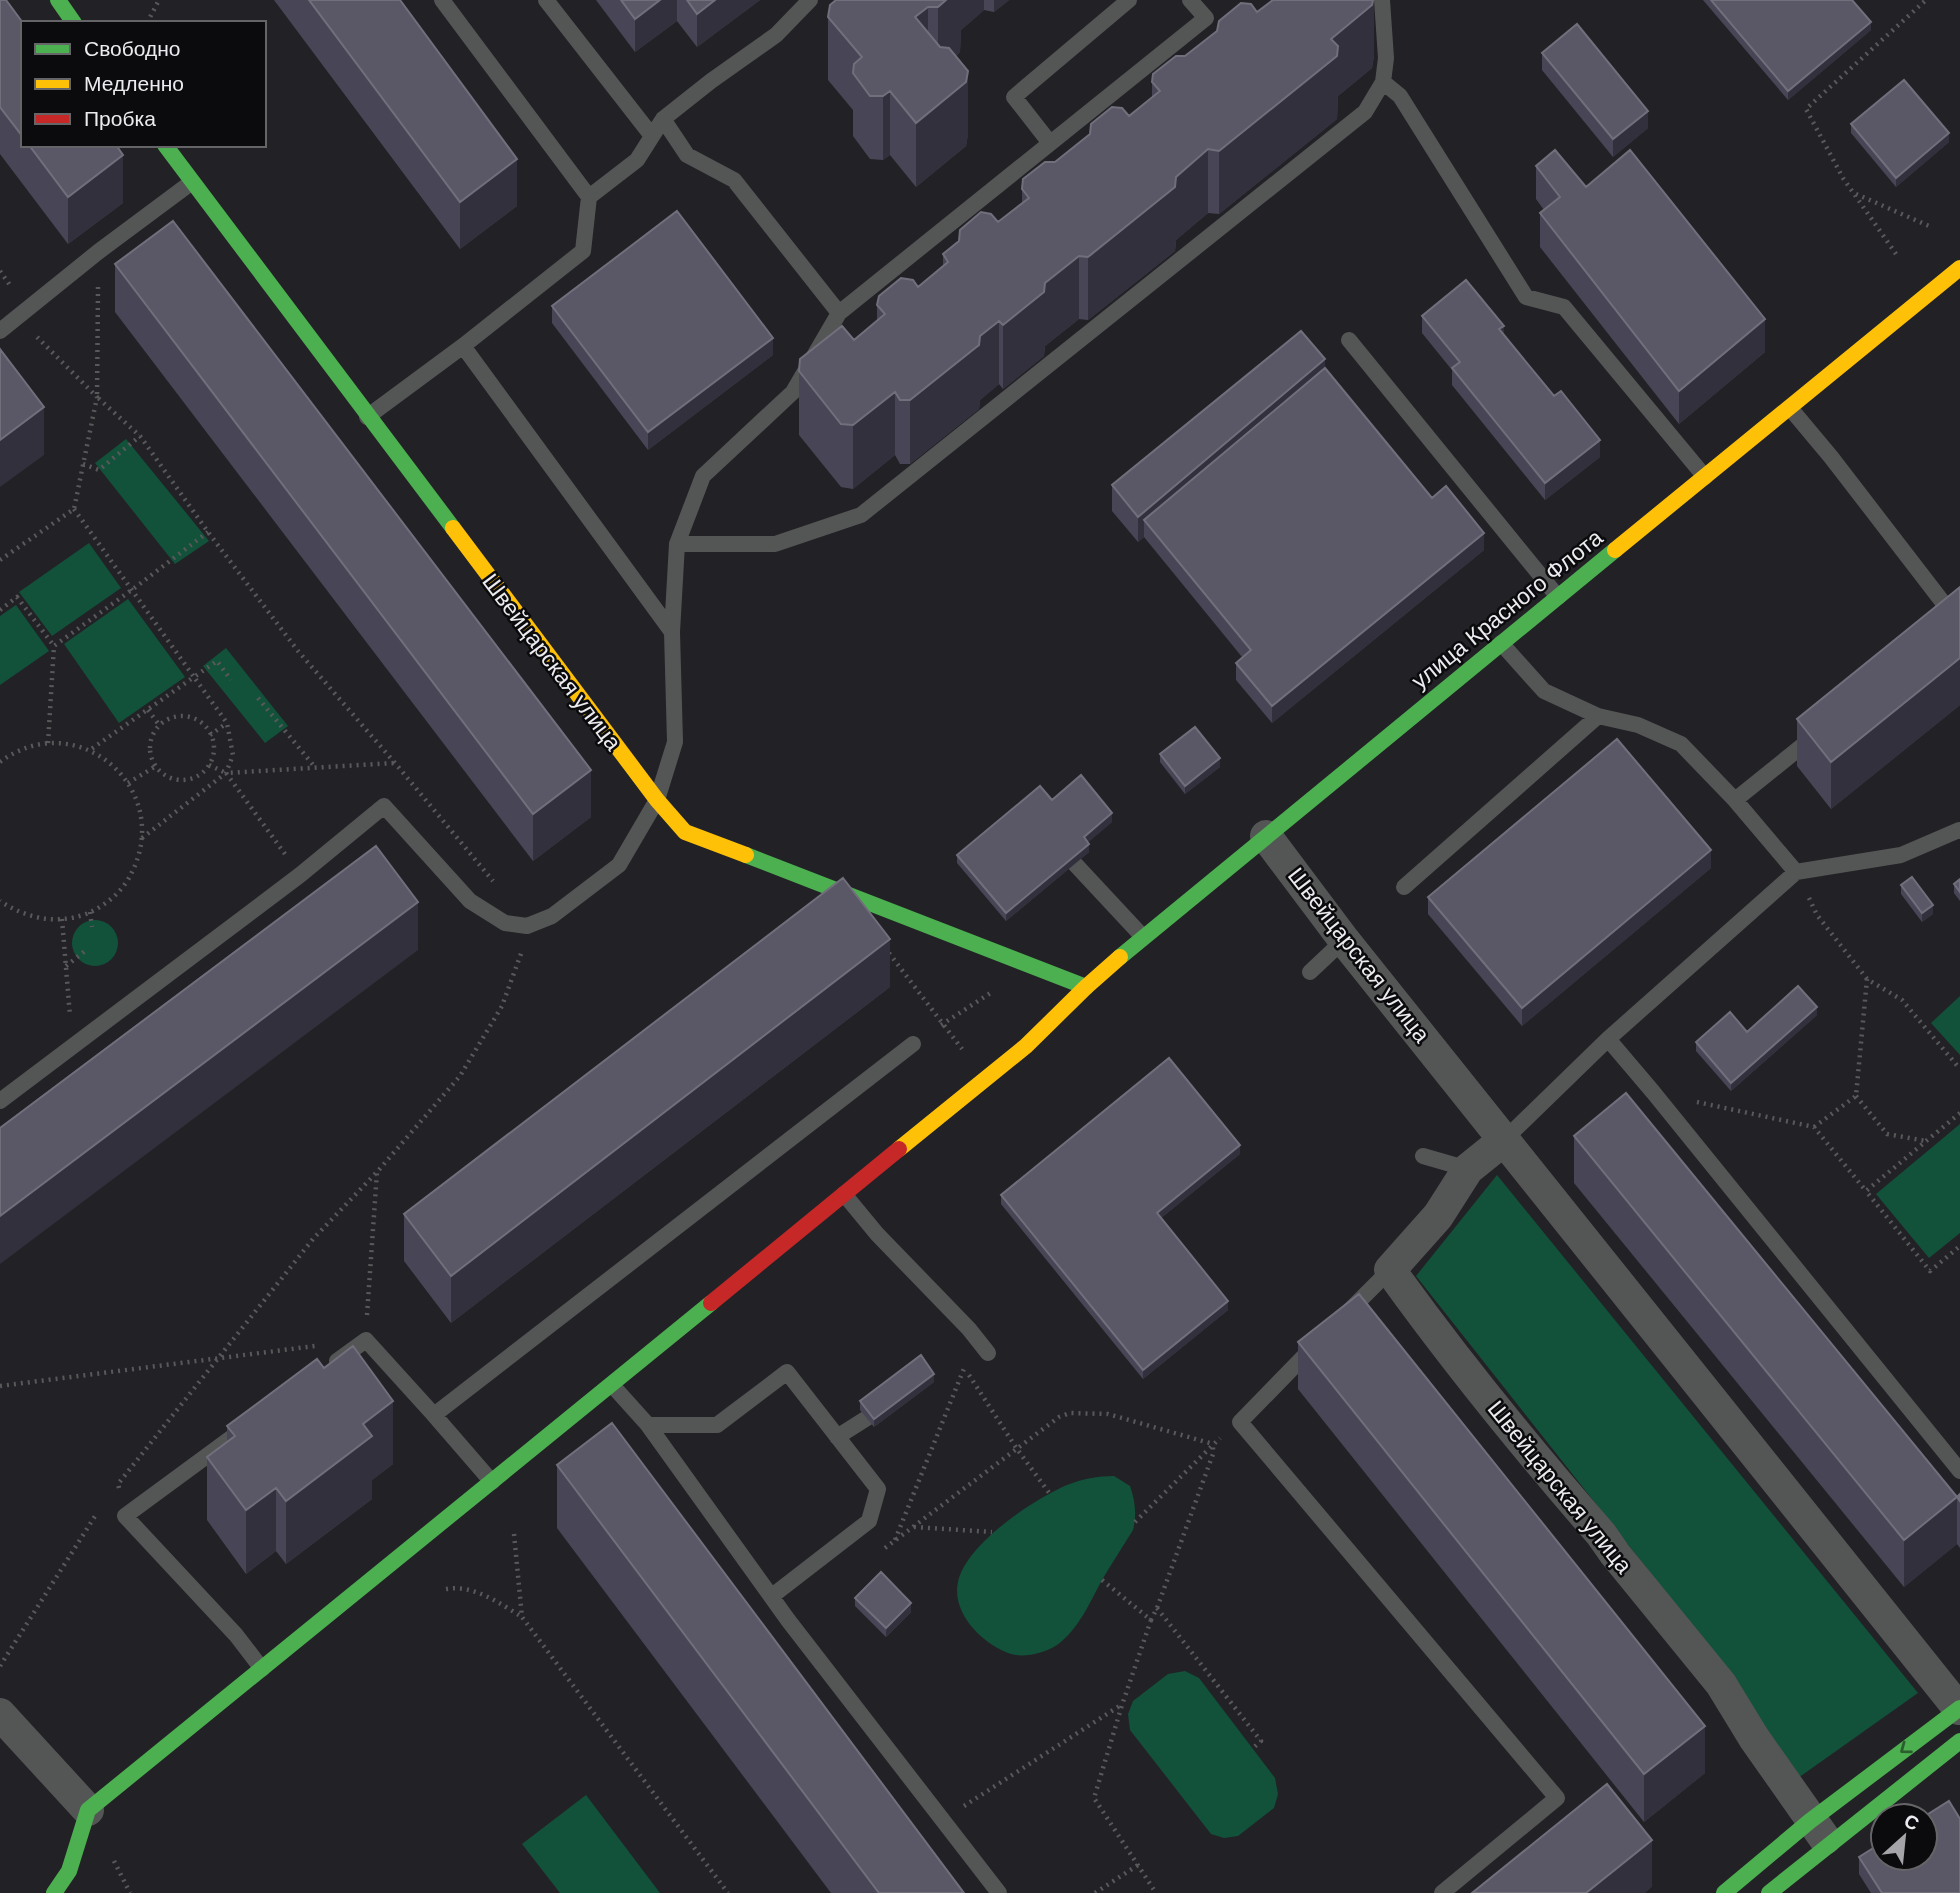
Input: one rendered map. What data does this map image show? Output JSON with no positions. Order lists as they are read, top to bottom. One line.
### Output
{"streets":{"street":["улица Красного Флота","Швейцарская улица"]},"crossings":[["улица Красного Флота","Швейцарская улица"]],"legend":["Свободно","Медленно","Пробка"],"north":"top right"}
